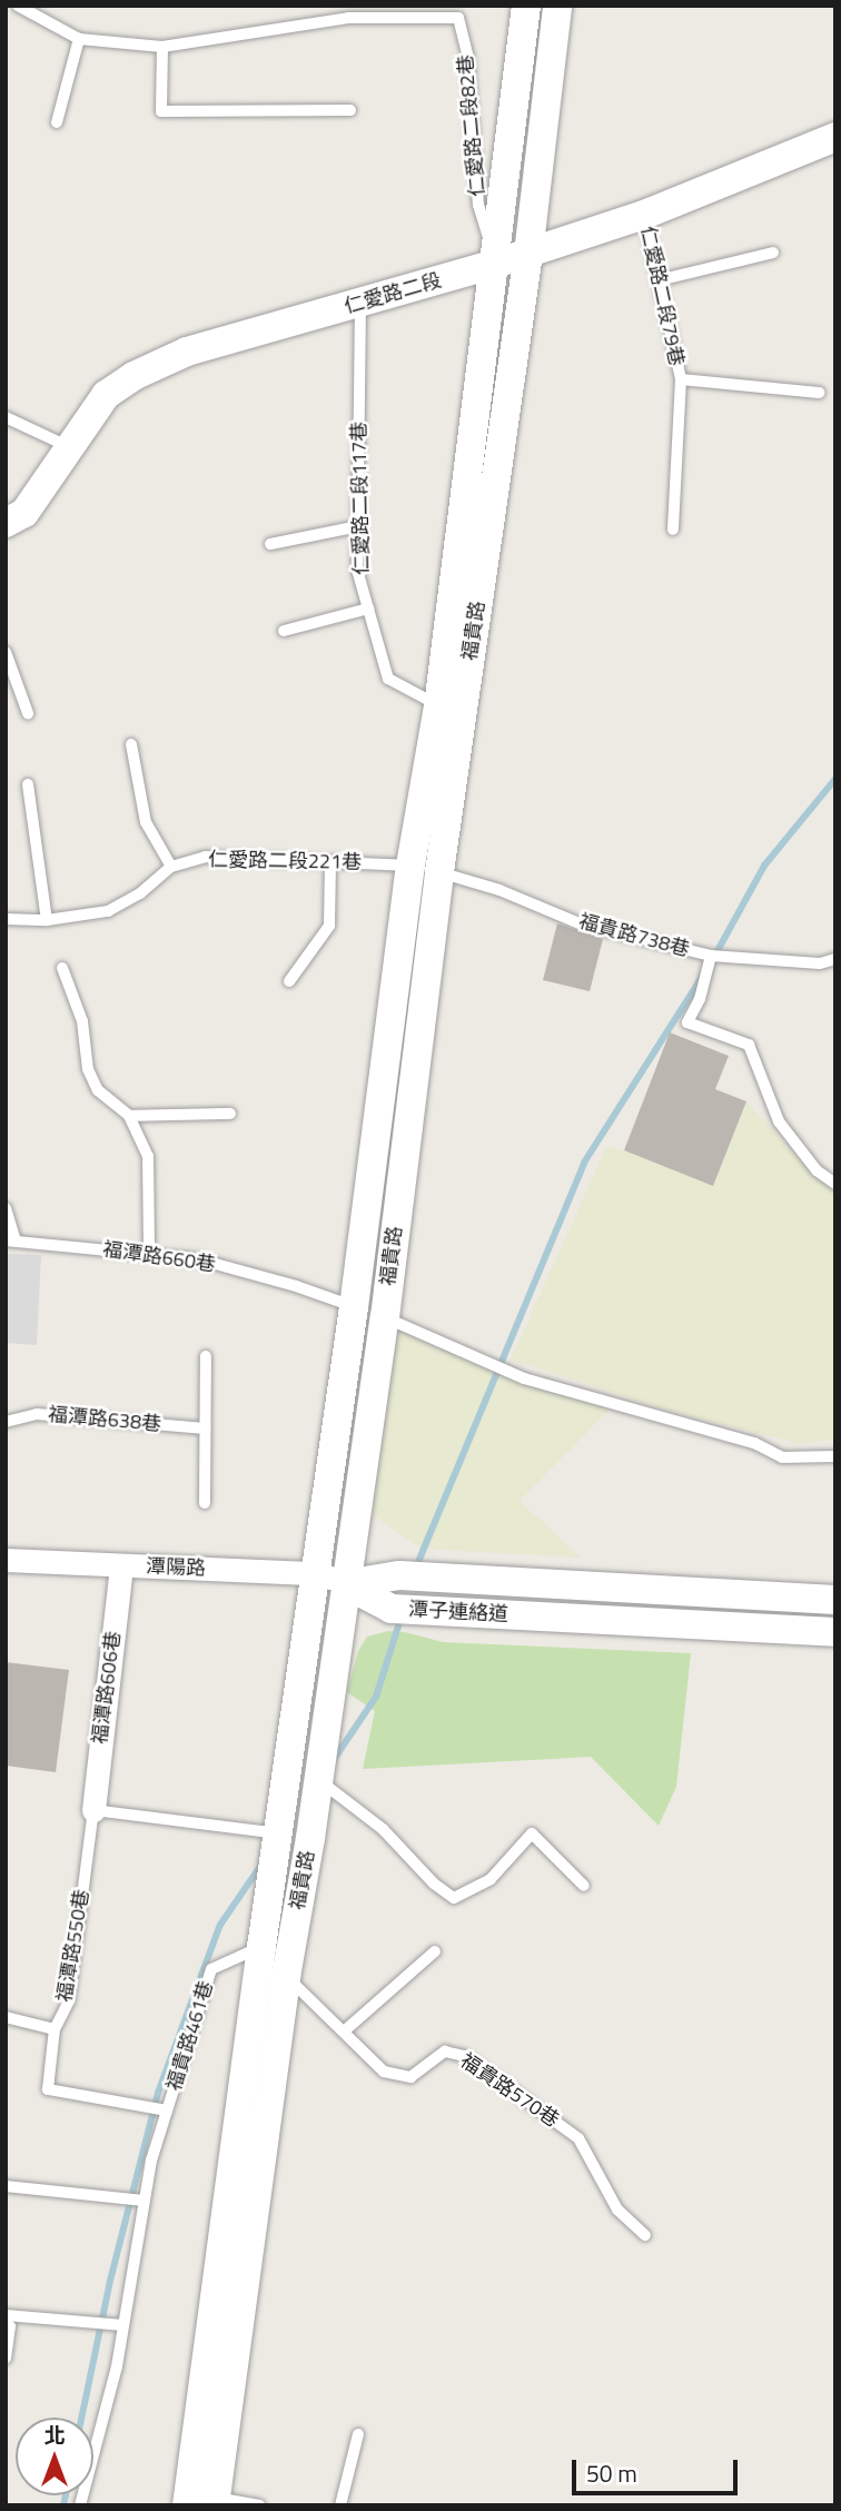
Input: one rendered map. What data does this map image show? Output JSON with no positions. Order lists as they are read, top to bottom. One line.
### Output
{"streets":{"street":["仁愛路二段","福貴路","潭陽路","潭子連絡道","福潭路606巷"],"lane":["仁愛路二段82巷","仁愛路二段79巷","仁愛路二段117巷","仁愛路二段221巷","福貴路738巷","福潭路660巷","福潭路638巷","福潭路550巷","福貴路461巷","福貴路570巷"]},"crossings":[["仁愛路二段82巷","仁愛路二段"],["仁愛路二段82巷","福貴路"],["仁愛路二段","仁愛路二段79巷"],["仁愛路二段","仁愛路二段117巷"],["仁愛路二段","福貴路"],["仁愛路二段117巷","福貴路"],["福貴路","仁愛路二段221巷"],["福貴路","福貴路738巷"],["福貴路","福潭路660巷"],["福貴路","潭陽路"],["福貴路","潭子連絡道"],["福貴路","福貴路461巷"],["福貴路","福貴路570巷"],["仁愛路二段221巷","福貴路738巷"],["潭陽路","潭子連絡道"],["潭陽路","福潭路606巷"],["福潭路606巷","福潭路550巷"],["福貴路461巷","福貴路570巷"]],"scale_bar":"50 m","north":"top"}
